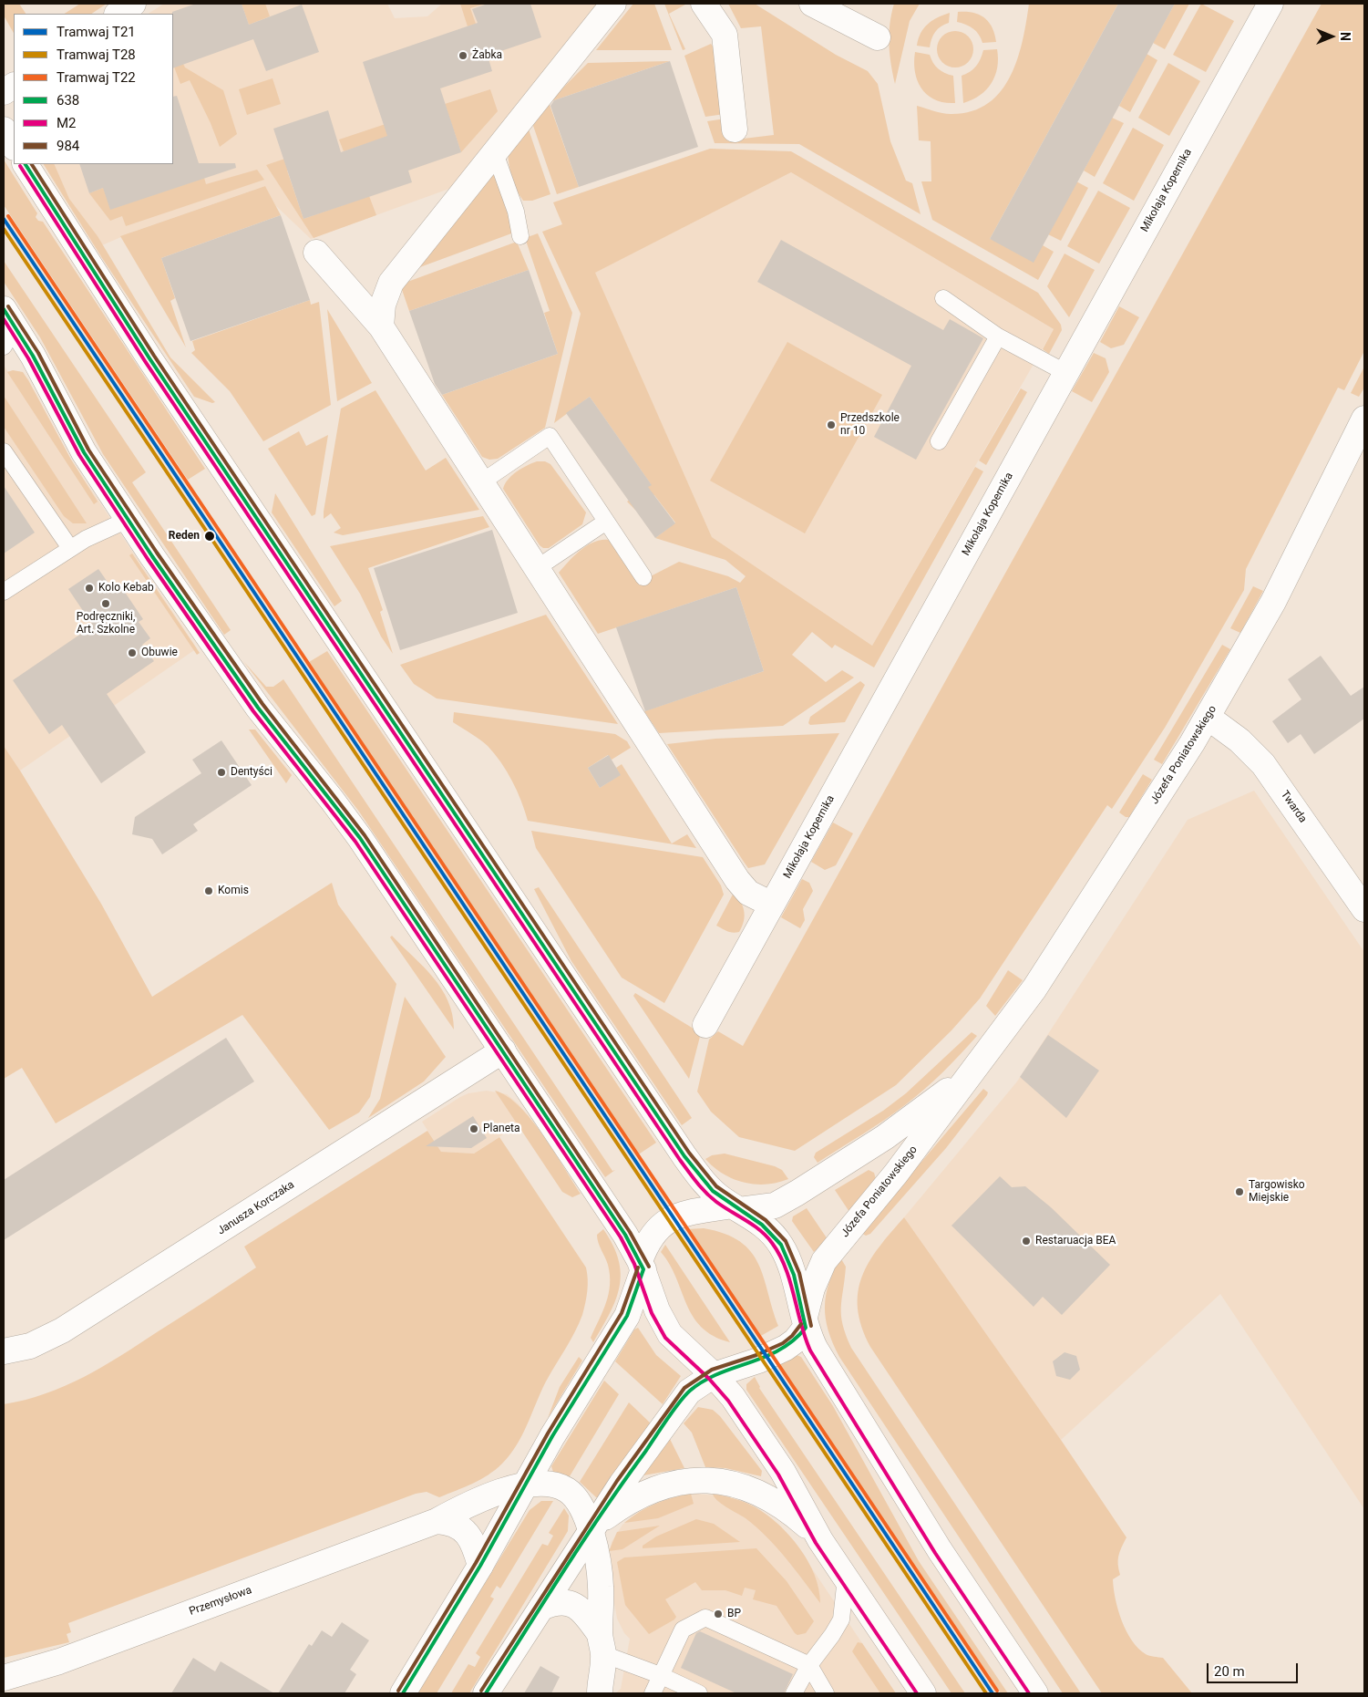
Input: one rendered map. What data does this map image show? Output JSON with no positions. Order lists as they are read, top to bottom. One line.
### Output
{"streets":{"street":["Mikołaja Kopernika","Józefa Poniatowskiego","Twarda","Janusza Korczaka","Przemysłowa"]},"crossings":[["Józefa Poniatowskiego","Twarda"]],"places":["Żabka","Przedszkole nr 10","Reden","Kolo Kebab","Podręczniki, Art. Szkolne","Obuwie","Dentyści","Komis","Planeta","Targowisko Miejskie","Restaruacja BEA","BP"],"lines":["transit line 638","transit line 984","transit line M2","tram line T22","tram line T21","tram line T28"],"legend":["Tramwaj T21","Tramwaj T28","Tramwaj T22","638","M2","984"],"scale_bar":"20 m","north":"right"}
